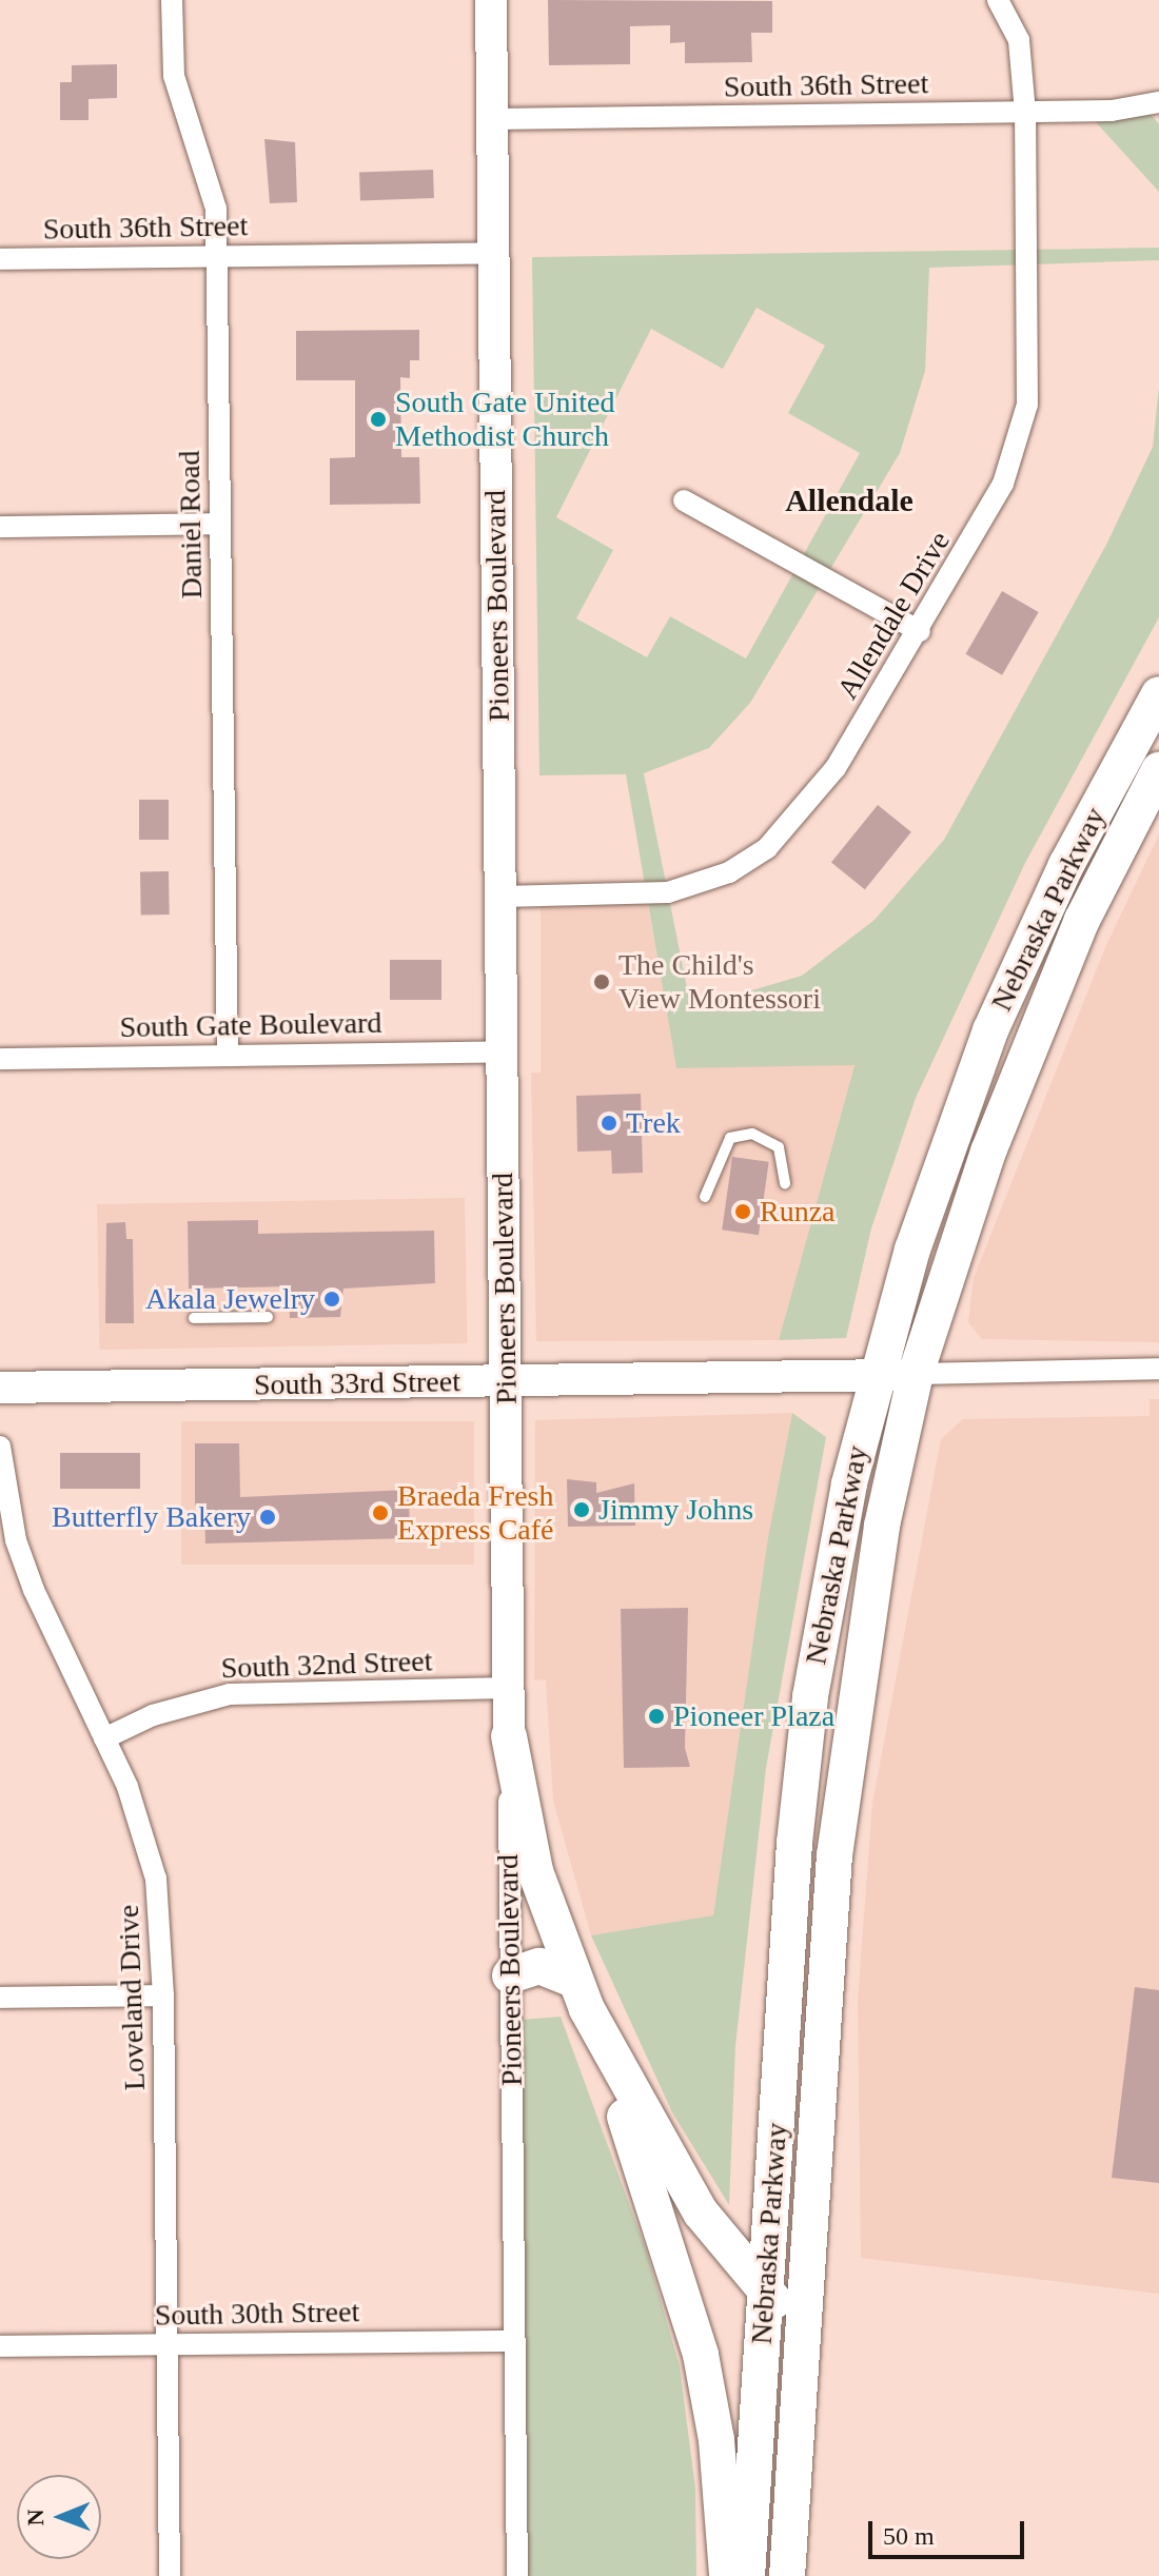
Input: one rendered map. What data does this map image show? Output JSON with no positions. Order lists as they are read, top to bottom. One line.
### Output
{"streets":{"main road":["Pioneers Boulevard","Nebraska Parkway","South 33rd Street"],"street":["South 36th Street","Daniel Road","Allendale Drive","South Gate Boulevard","South 32nd Street","Loveland Drive","South 30th Street"]},"crossings":[["South 36th Street","Daniel Road"],["South 36th Street","Pioneers Boulevard"],["South 36th Street","Allendale Drive"],["Daniel Road","South Gate Boulevard"],["Pioneers Boulevard","Allendale Drive"],["Pioneers Boulevard","South Gate Boulevard"],["Pioneers Boulevard","South 33rd Street"],["Pioneers Boulevard","South 32nd Street"],["Pioneers Boulevard","South 30th Street"],["Nebraska Parkway","South 33rd Street"],["South 32nd Street","Loveland Drive"],["Loveland Drive","South 30th Street"]],"districts":["Allendale"],"places":["South Gate United Methodist Church","The Child's View Montessori","Trek","Runza","Akala Jewelry","Jimmy Johns","Braeda Fresh Express Café","Butterfly Bakery","Pioneer Plaza"],"scale_bar":"50 m","north":"left"}
